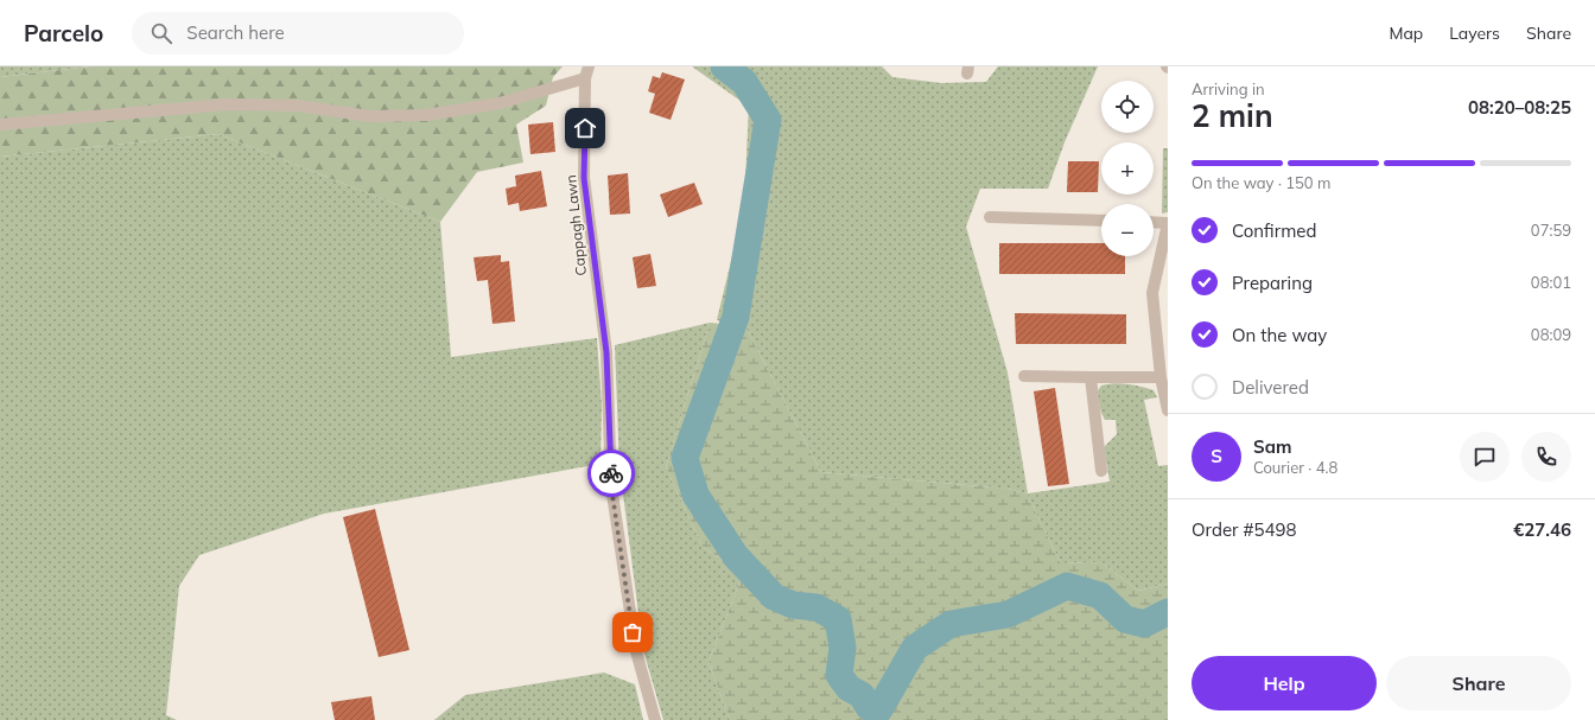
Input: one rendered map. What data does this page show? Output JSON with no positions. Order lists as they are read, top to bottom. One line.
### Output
{"streets":{"street":["Cappagh Lawn"]},"page":{"header":"Parcelo","search":"Search here","nav":["Map","Layers","Share"],"heading":["2 min","Arriving in","08:20–08:25"],"panel":["Sam","Courier · 4.8","Order #5498","€27.46"],"map_buttons":["+","−"],"bar":"On the way · 150 m","list":[["Confirmed","07:59"],["Preparing","08:01"],["On the way","08:09"],"Delivered"],"round":"S","buttons":["Help","Share"]}}
